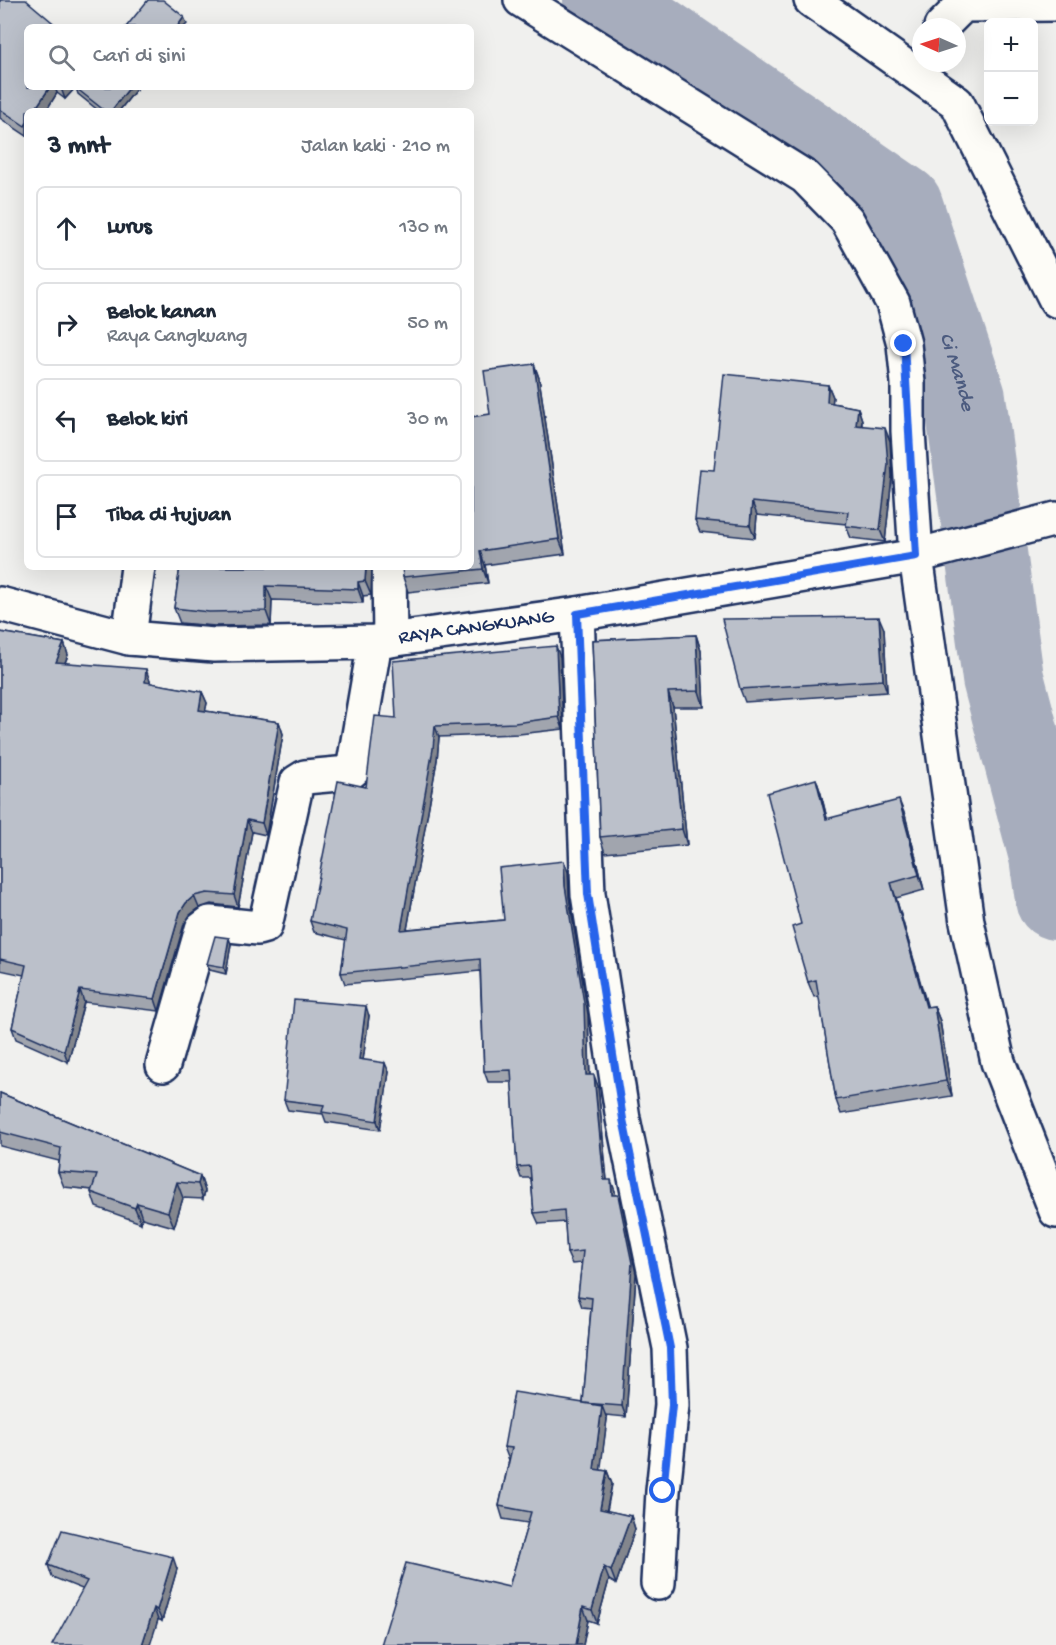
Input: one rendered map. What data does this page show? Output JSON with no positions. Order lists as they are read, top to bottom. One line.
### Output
{"streets":{"street":["RAYA CANGKUANG"]},"water":["Ci Mande"],"north":"left","page":{"map_buttons":["+","−"],"search":"Cari di sini","heading":["3 mnt","Jalan kaki · 210 m"],"list":[["Lurus","130 m"],["Belok kanan","Raya Cangkuang","50 m"],["Belok kiri","30 m"],"Tiba di tujuan"]}}
